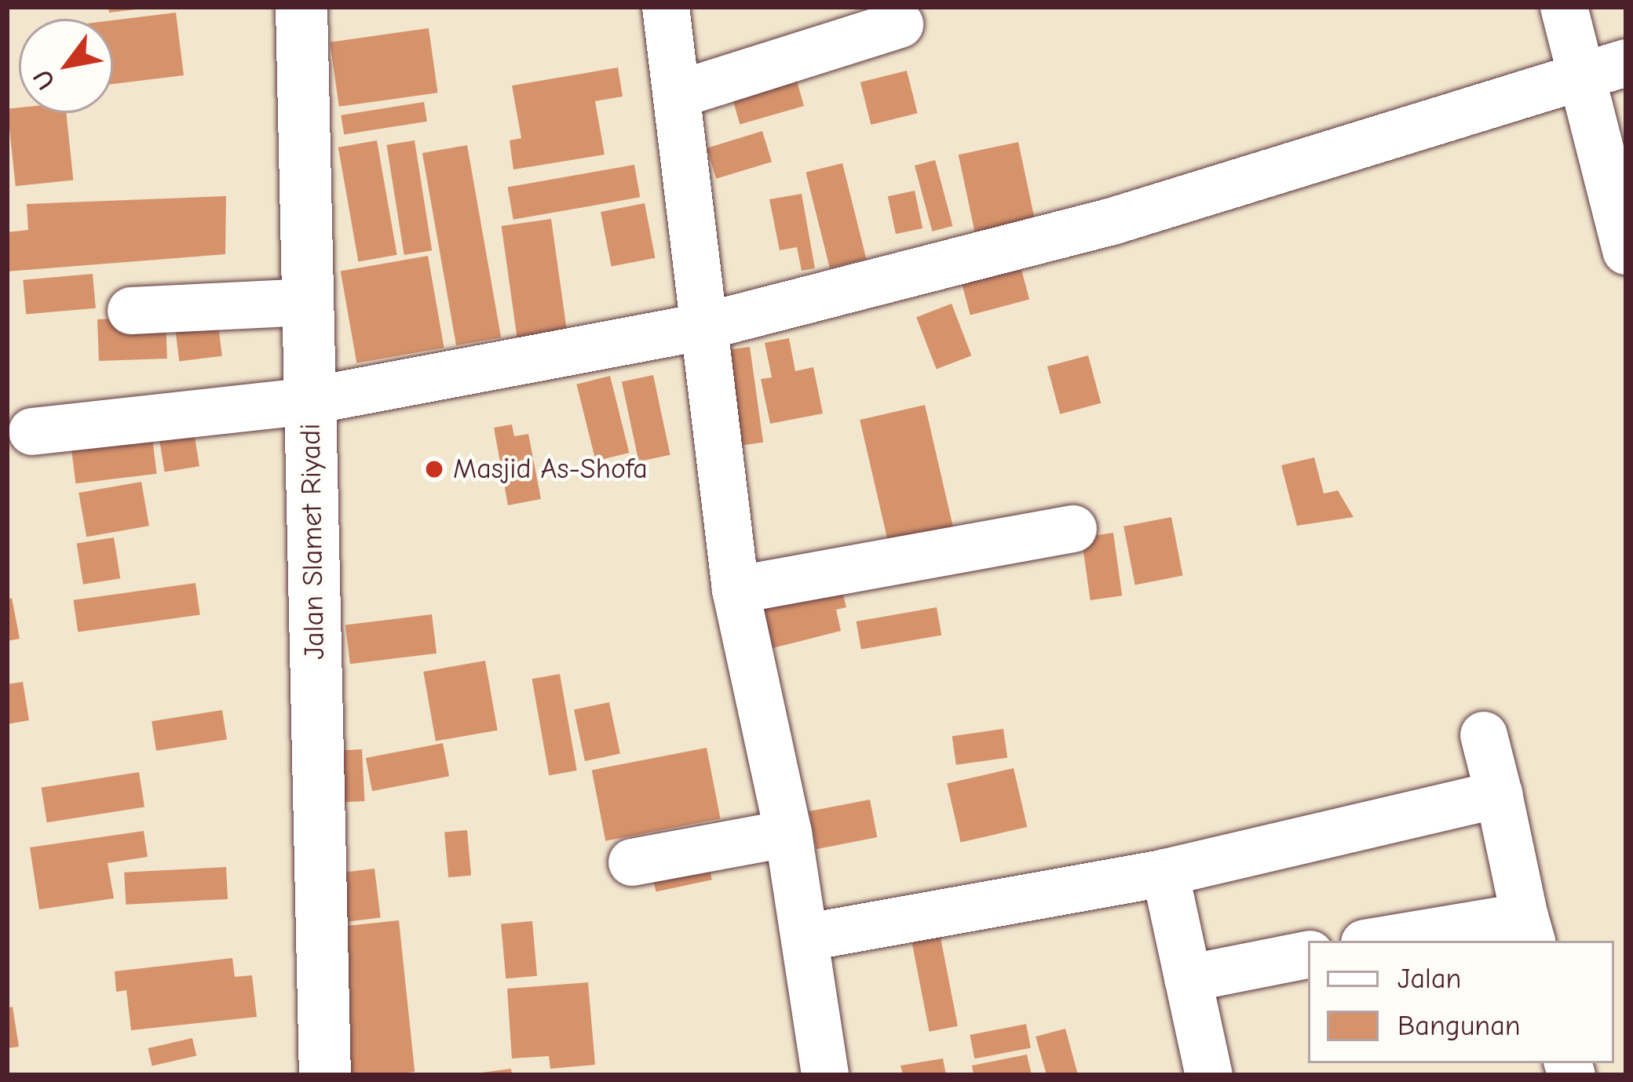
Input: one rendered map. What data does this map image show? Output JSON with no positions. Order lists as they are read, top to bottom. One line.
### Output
{"streets":{"main road":["Jalan Slamet Riyadi"]},"places":["Masjid As-Shofa"],"legend":["Jalan","Bangunan"],"north":"bottom left"}
